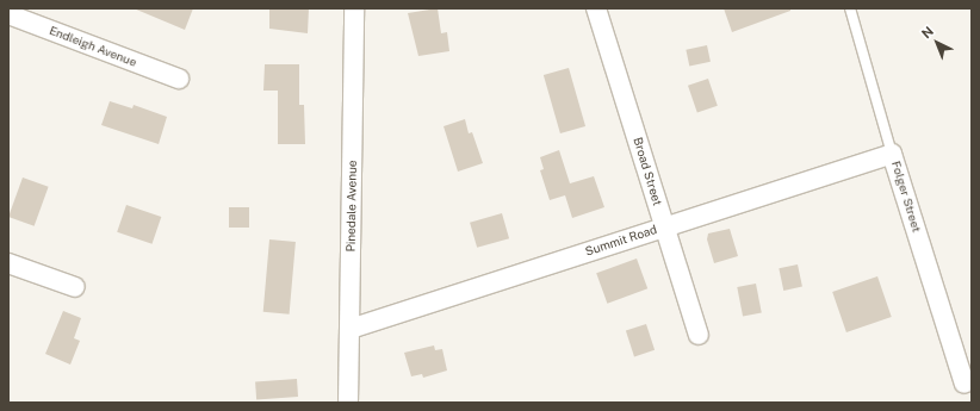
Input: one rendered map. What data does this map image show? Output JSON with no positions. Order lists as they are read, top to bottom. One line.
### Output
{"streets":{"street":["Endleigh Avenue","Broad Street","Folger Street","Pinedale Avenue","Summit Road"]},"crossings":[["Broad Street","Summit Road"],["Folger Street","Summit Road"],["Pinedale Avenue","Summit Road"]],"north":"top left"}
